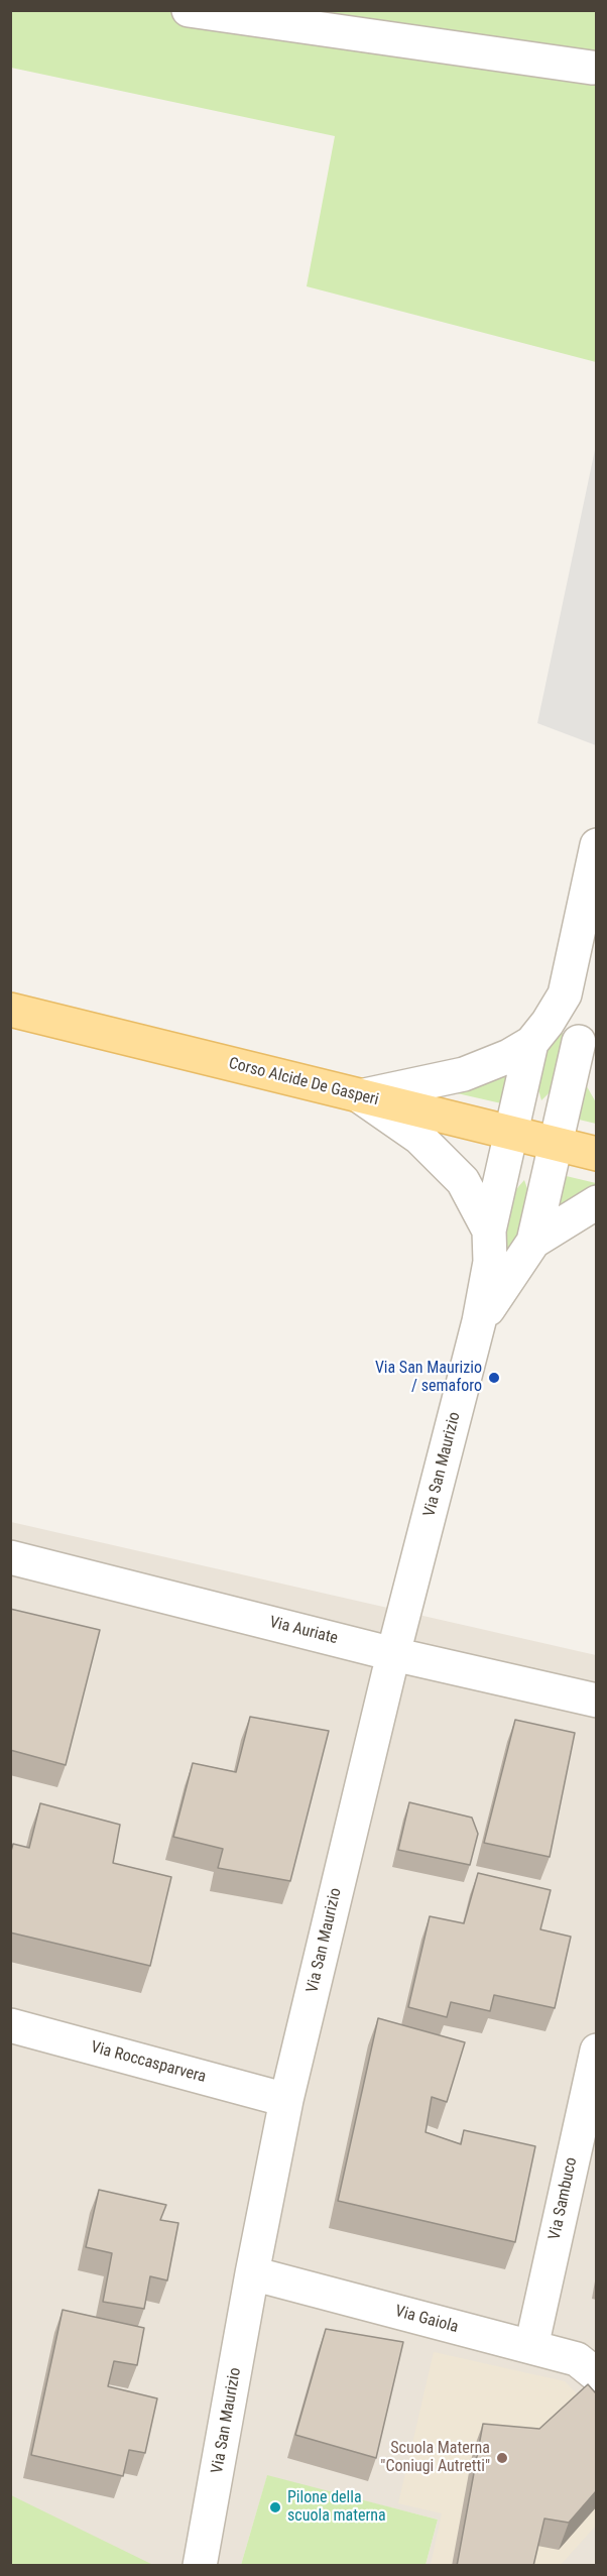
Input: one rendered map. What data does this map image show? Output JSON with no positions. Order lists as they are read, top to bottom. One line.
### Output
{"streets":{"main road":["Corso Alcide De Gasperi"],"street":["Via San Maurizio","Via Auriate","Via Roccasparvera","Via Sambuco","Via Gaiola"]},"crossings":[["Via San Maurizio","Via Auriate"],["Via San Maurizio","Via Roccasparvera"],["Via San Maurizio","Via Gaiola"],["Via Sambuco","Via Gaiola"]],"places":["Via San Maurizio / semaforo","Scuola Materna \"Coniugi Autretti\"","Pilone della scuola materna"]}
